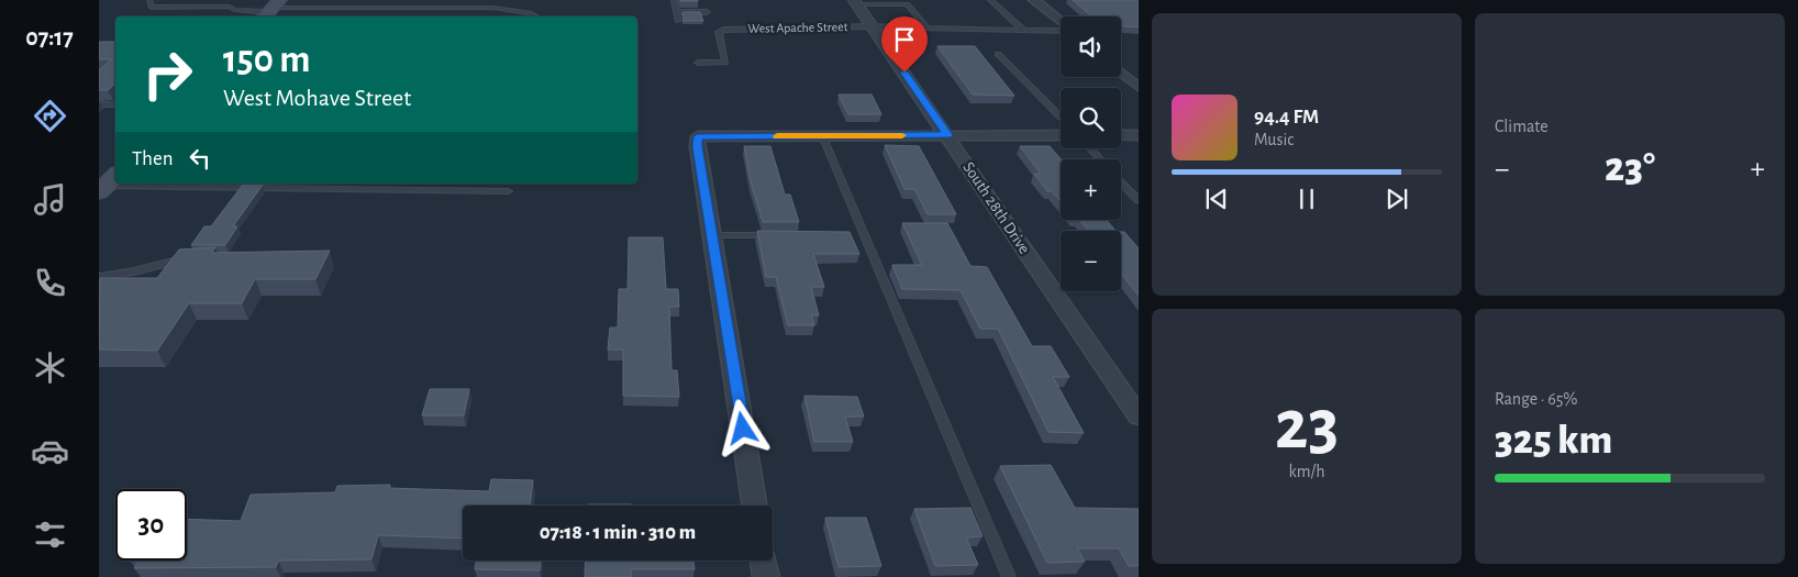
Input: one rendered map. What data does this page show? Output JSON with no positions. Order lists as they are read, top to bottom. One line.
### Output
{"streets":{"street":["South 28th Drive"],"lane":["West Apache Street"]},"crossings":[["West Apache Street","South 28th Drive"]],"page":{"tabs":"07:17","tile":["Climate",["23","km/h"],["Range · 65%","325 km"]],"map_buttons":["+","−"],"turn":["150 m","West Mohave Street"],"song":["94.4 FM","Music"],"then":"Then","heat":["−","23°","+"],"limit":"30","trip":"07:18 · 1 min · 310 m"}}
